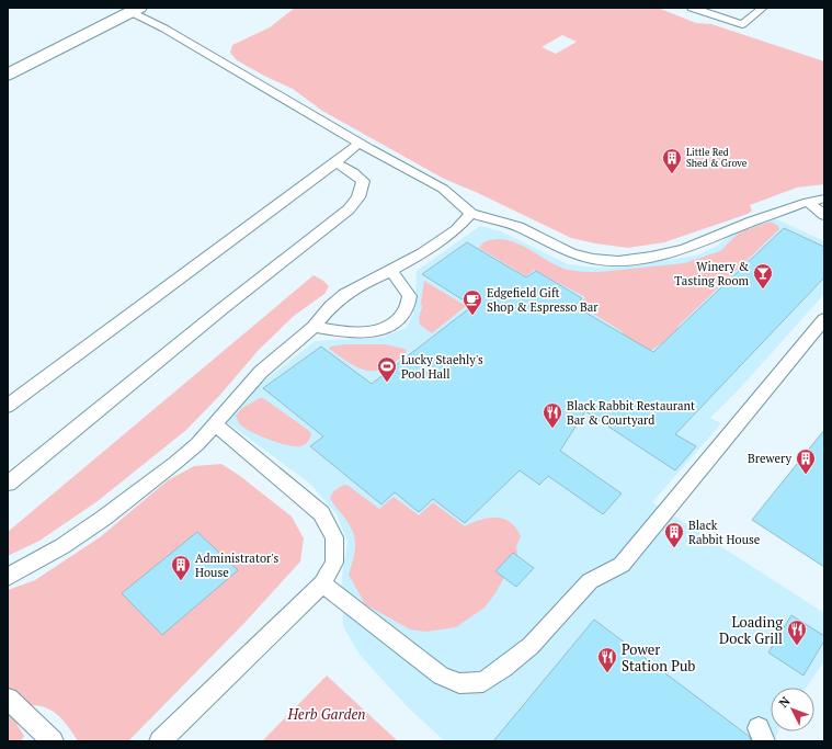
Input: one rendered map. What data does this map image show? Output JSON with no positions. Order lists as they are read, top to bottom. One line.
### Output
{"parks":["Herb Garden"],"places":{"building":["Little Red Shed & Grove","Brewery","Black Rabbit House","Administrator's House"],"bar":["Winery & Tasting Room"],"cafe":["Edgefield Gift Shop & Espresso Bar"],"sports":["Lucky Staehly's Pool Hall"],"restaurant":["Black Rabbit Restaurant Bar & Courtyard","Loading Dock Grill","Power Station Pub"]},"north":"top left"}
